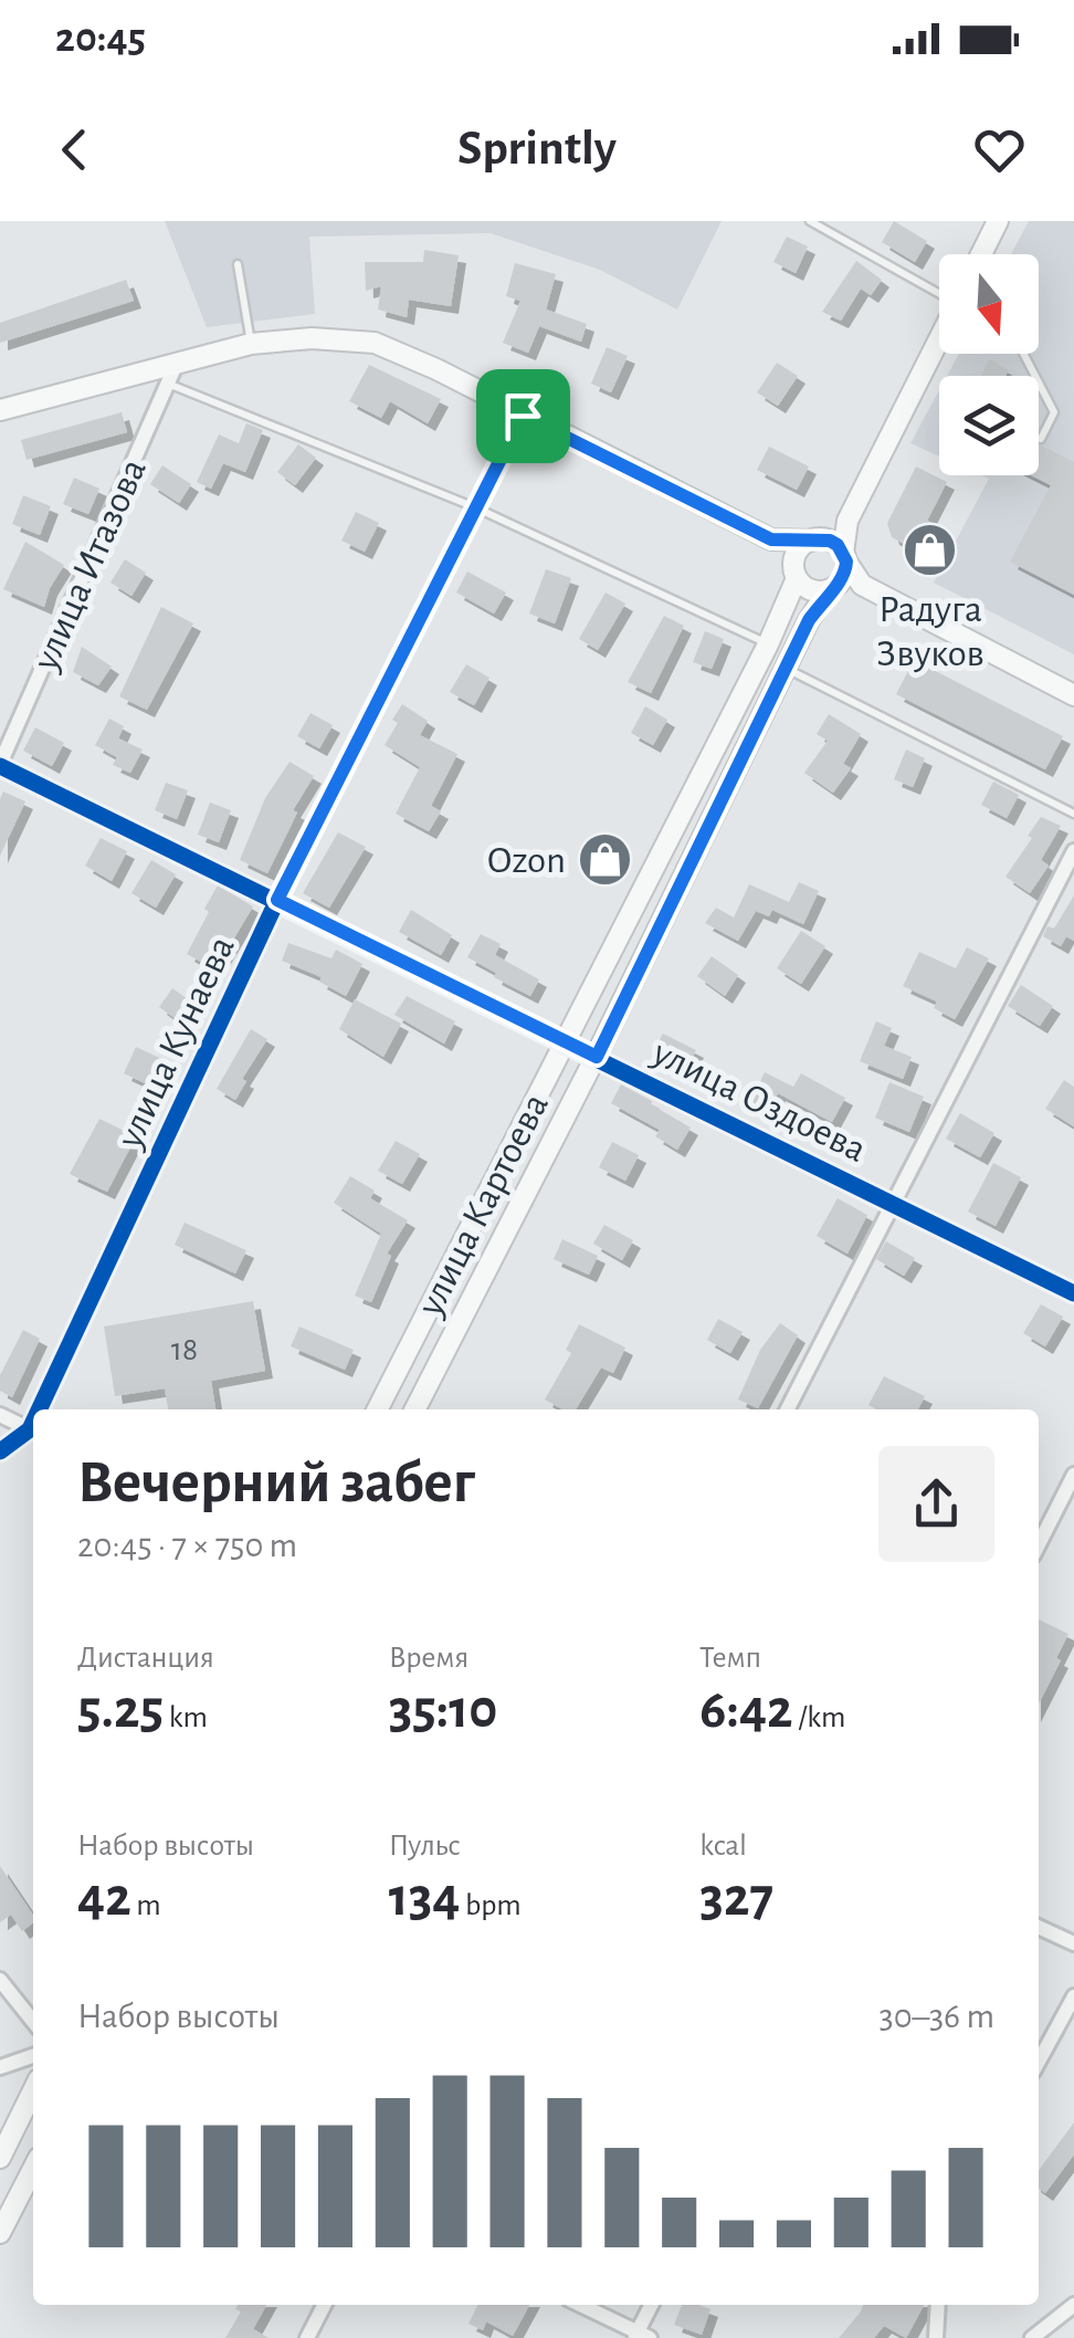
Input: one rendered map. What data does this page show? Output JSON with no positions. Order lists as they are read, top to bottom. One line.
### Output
{"streets":{"main road":["улица Картоева"],"street":["улица Итазова","улица Кунаева","улица Оздоева"]},"crossings":[["улица Итазова","улица Оздоева"],["улица Кунаева","улица Оздоева"],["улица Оздоева","улица Картоева"]],"places":{"shop":["Радуга Звуков","Ozon"]},"house_numbers":["18"],"north":"bottom","page":{"status":"20:45","header":"Sprintly","heading":["Вечерний забег","20:45 · 7 × 750 m"],"stats":[["Дистанция","5.25 km"],["Время","35:10"],["Темп","6:42 /km"],["Набор высоты","42 m"],["Пульс","134 bpm"],["kcal","327"]],"chart":["Набор высоты","30–36 m"]}}
